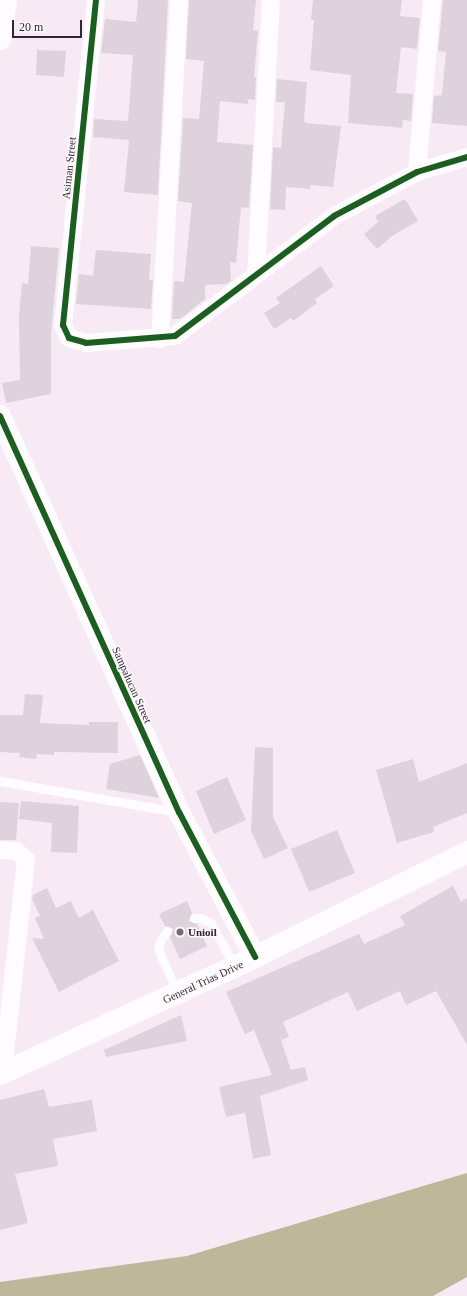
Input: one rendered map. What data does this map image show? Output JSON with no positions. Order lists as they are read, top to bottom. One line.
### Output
{"streets":{"street":["Asiman Street","Sampalucan Street","General Trias Drive"]},"crossings":[["Sampalucan Street","General Trias Drive"]],"places":["Unioil"],"scale_bar":"20 m"}
